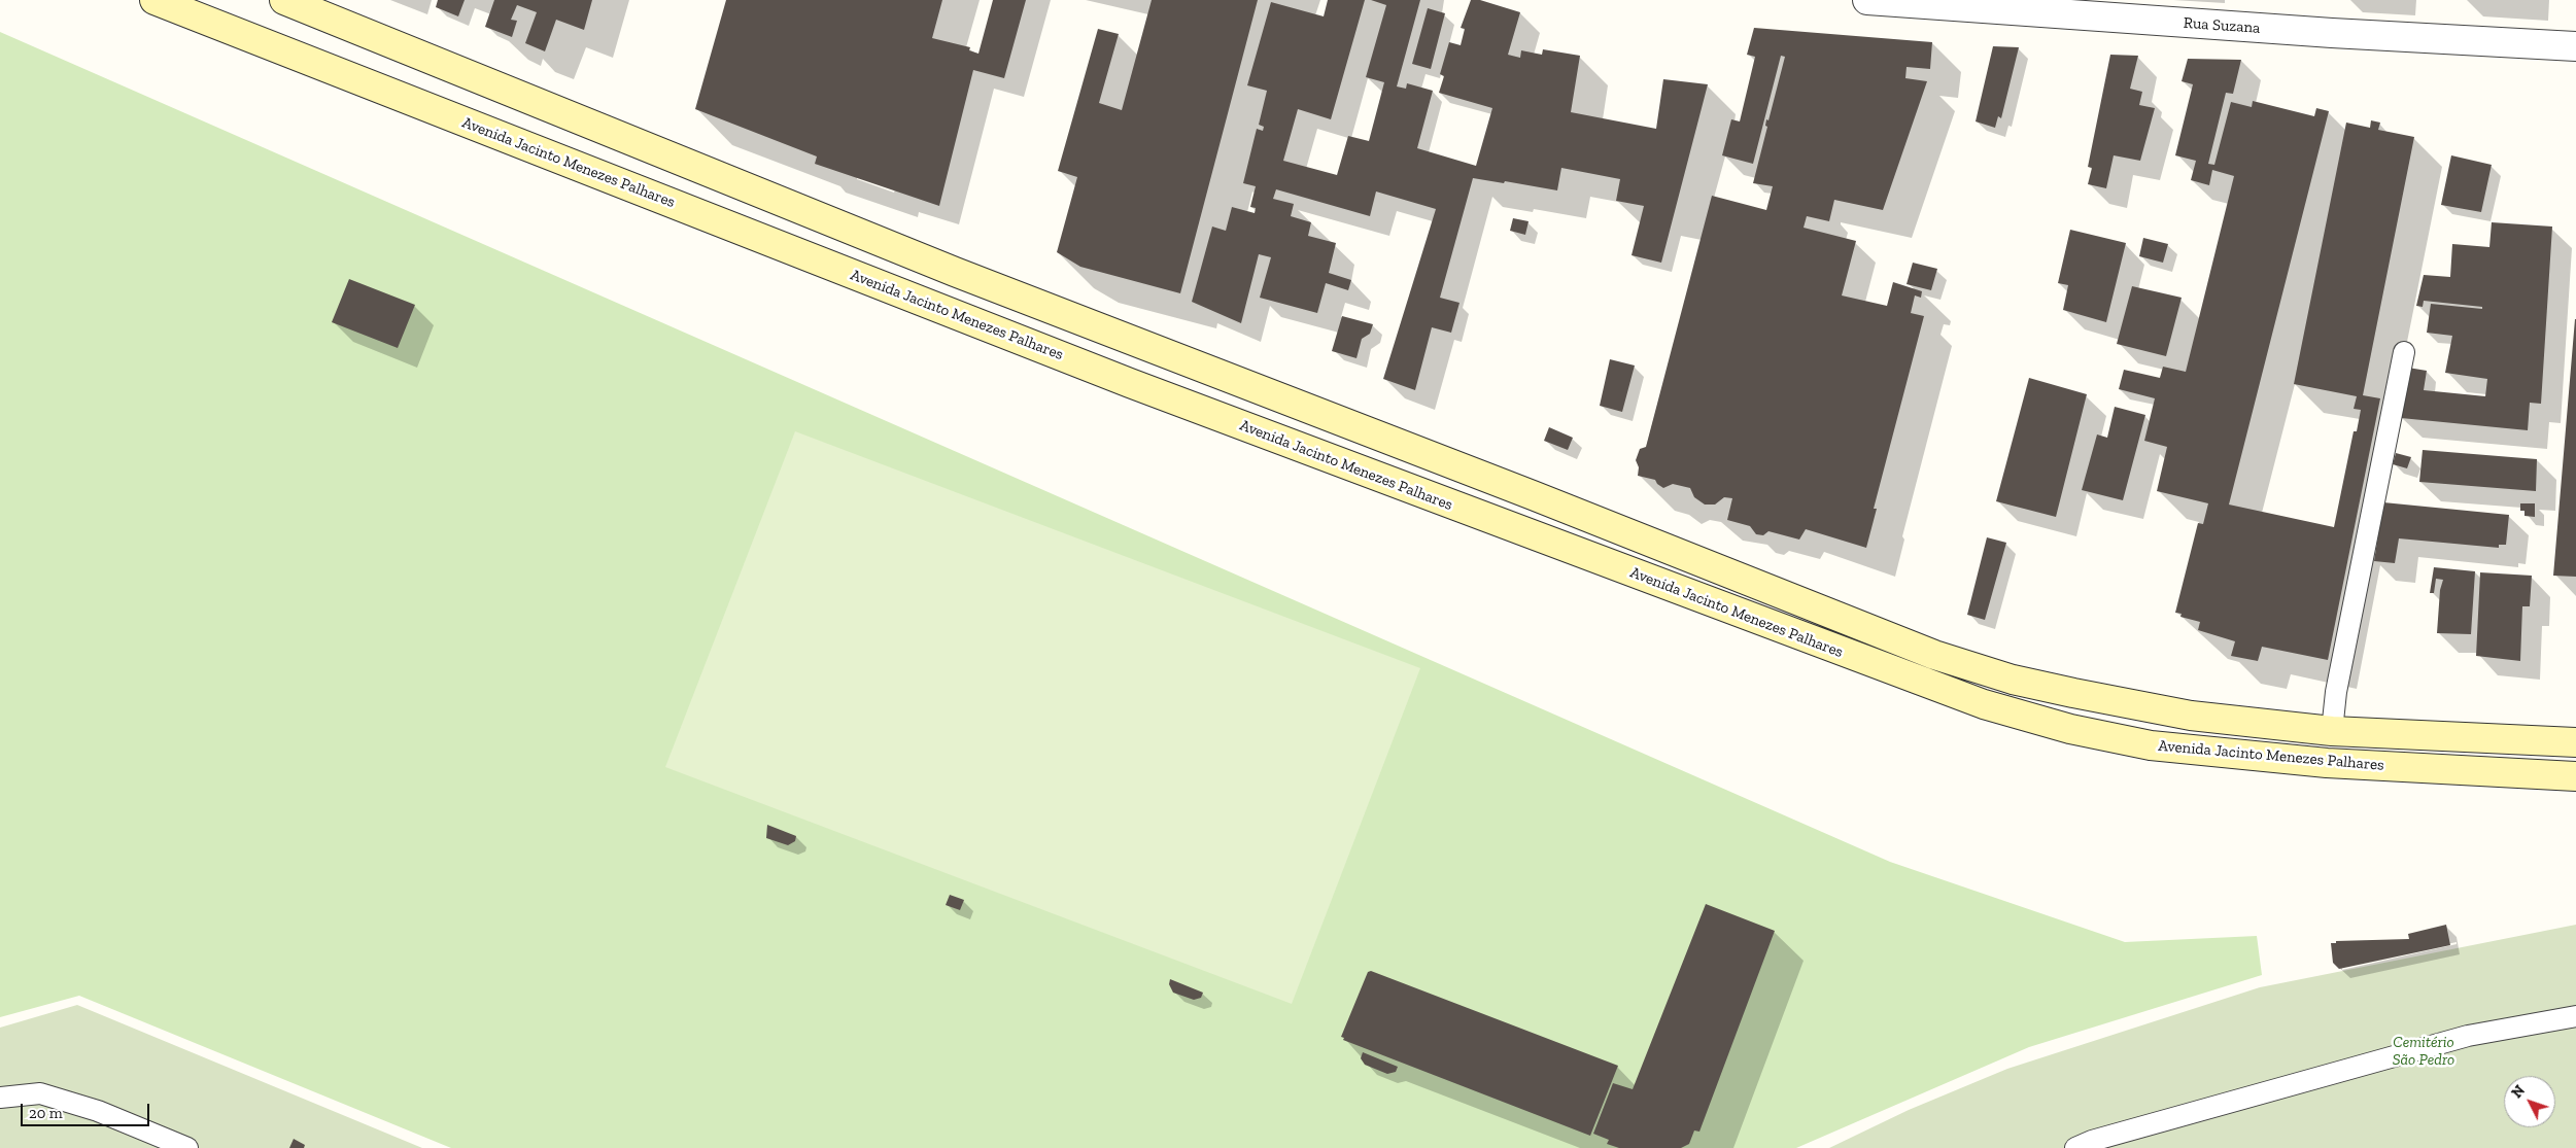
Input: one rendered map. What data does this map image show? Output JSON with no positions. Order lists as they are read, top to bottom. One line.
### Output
{"streets":{"main road":["Avenida Jacinto Menezes Palhares"],"street":["Rua Suzana"]},"parks":["Cemitério São Pedro"],"scale_bar":"20 m","north":"top left"}
